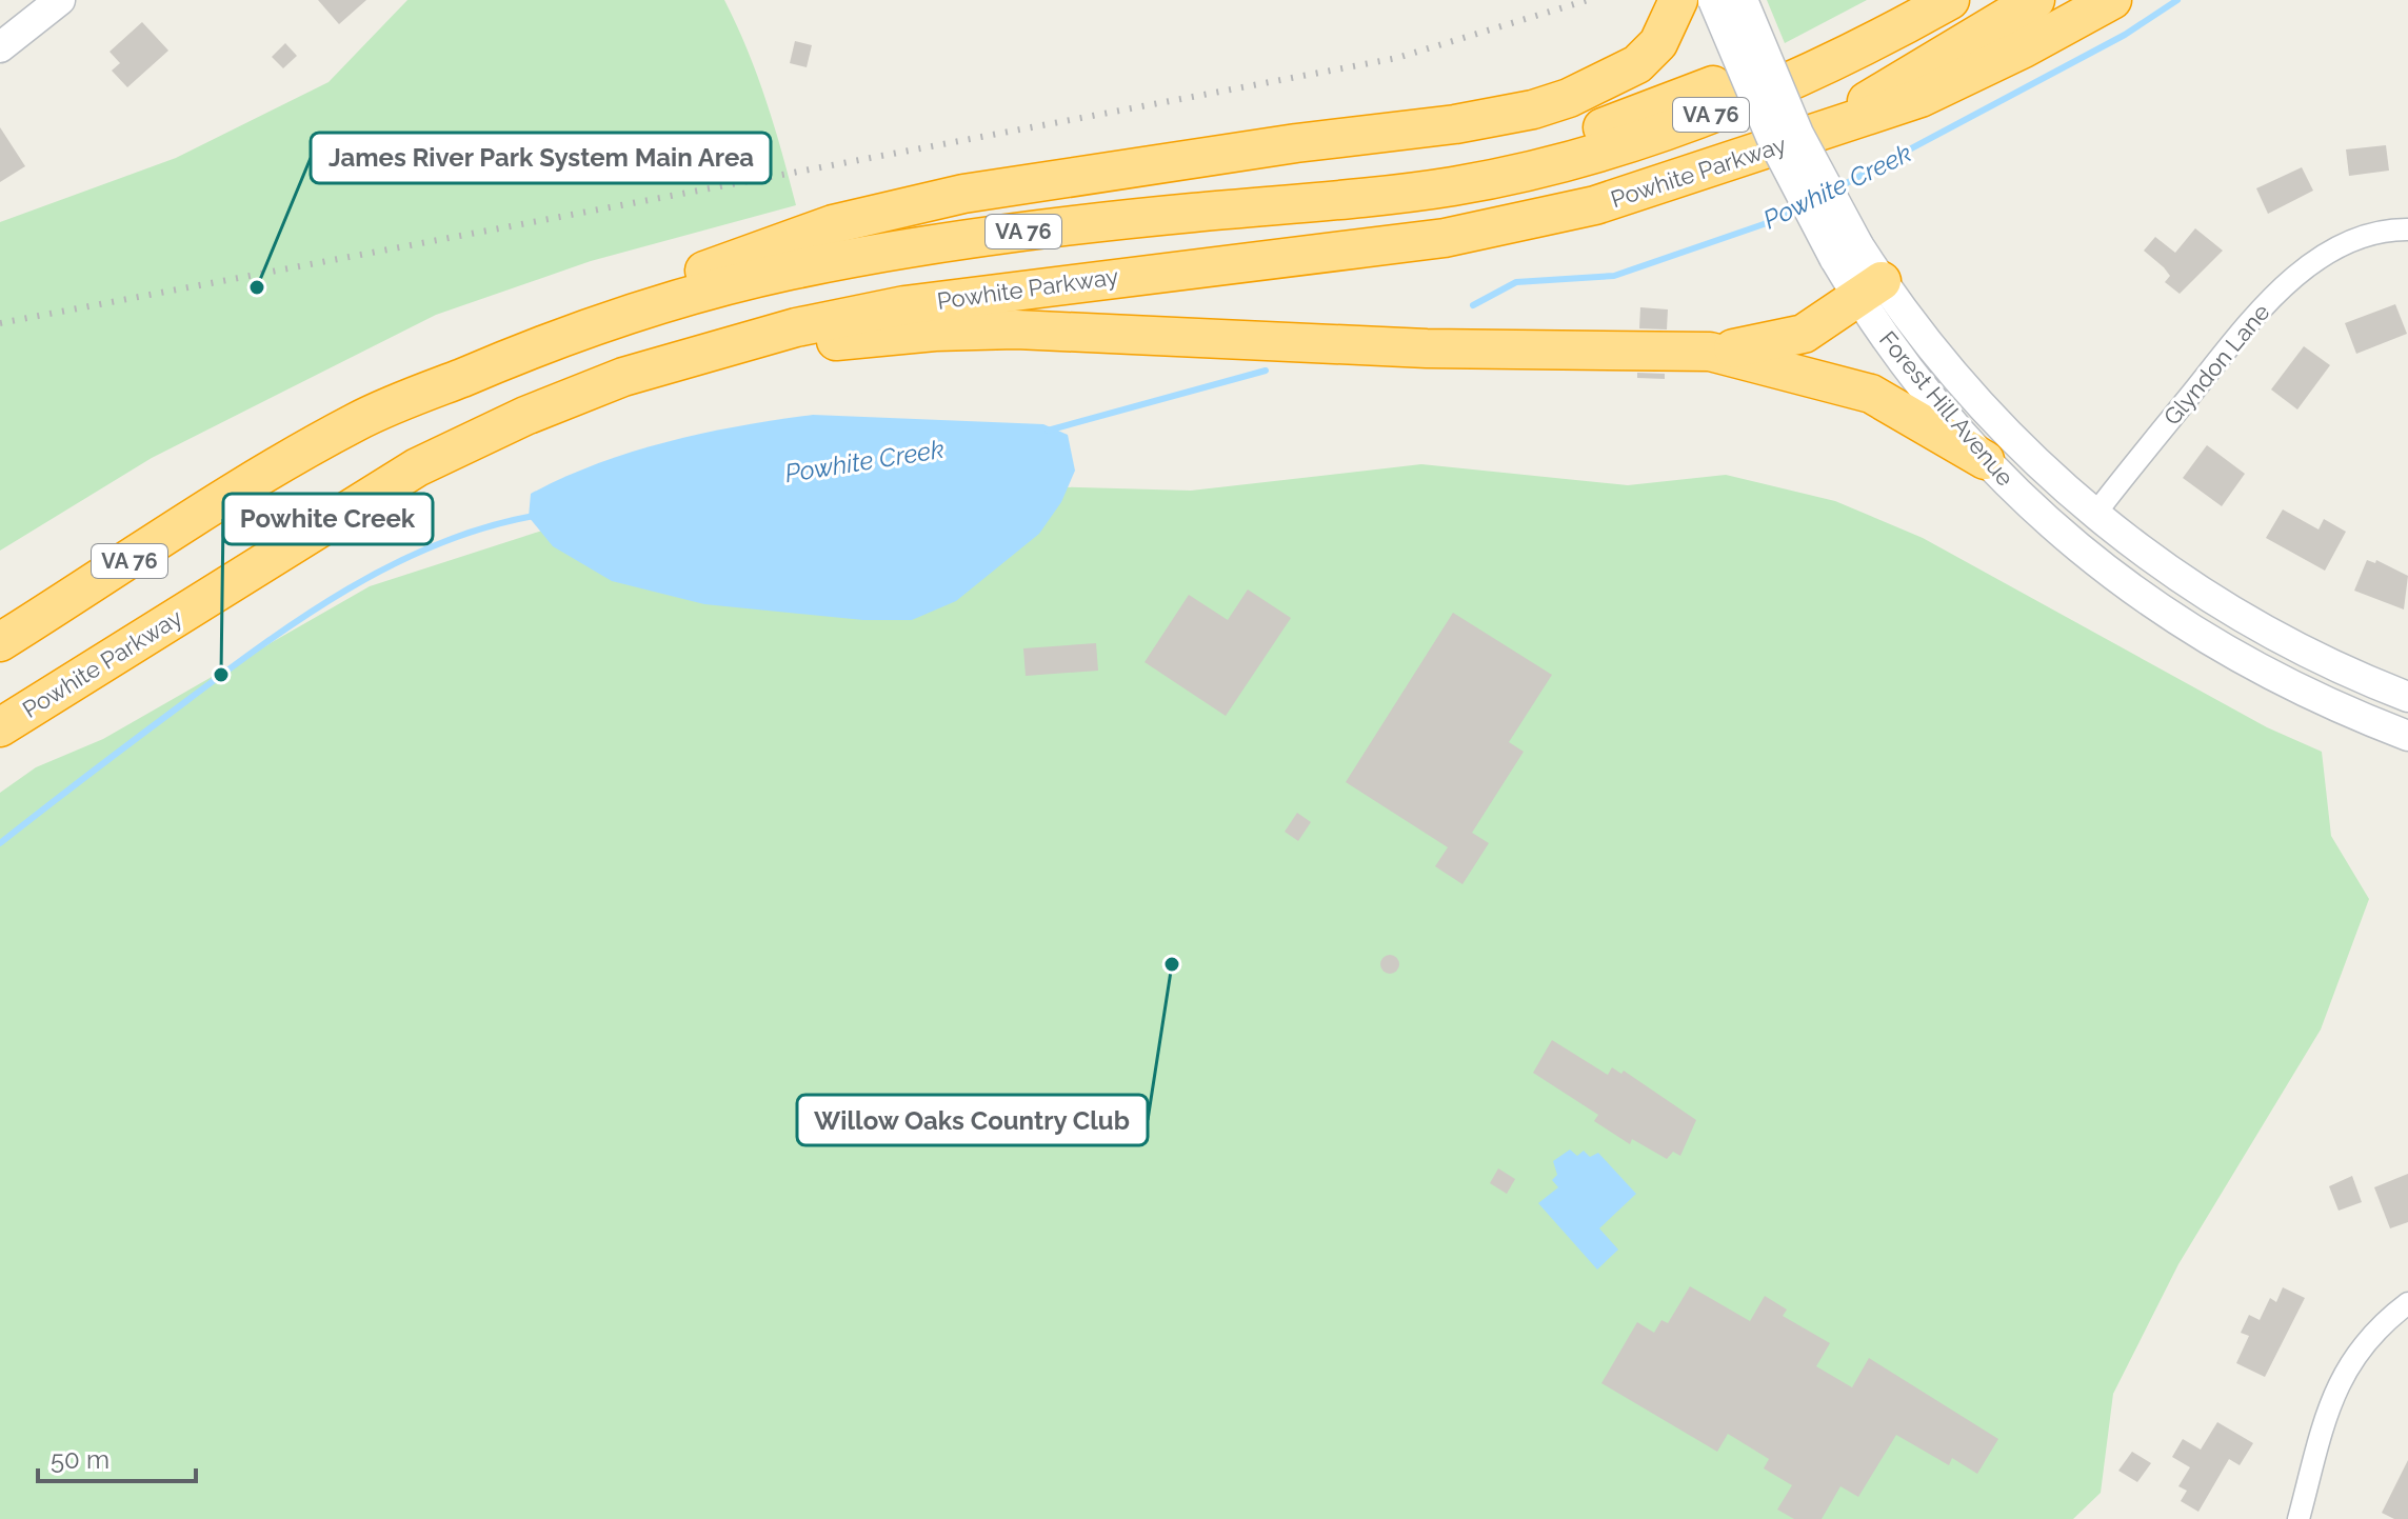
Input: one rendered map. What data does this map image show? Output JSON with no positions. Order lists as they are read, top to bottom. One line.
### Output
{"streets":{"highway":["VA 76","Powhite Parkway"],"main road":["Forest Hill Avenue"],"street":["Glyndon Lane"]},"crossings":[["VA 76","Powhite Parkway"],["Glyndon Lane","Forest Hill Avenue"]],"water":["Powhite Creek"],"places":["James River Park System Main Area","Powhite Creek","Willow Oaks Country Club"],"scale_bar":"50 m"}
